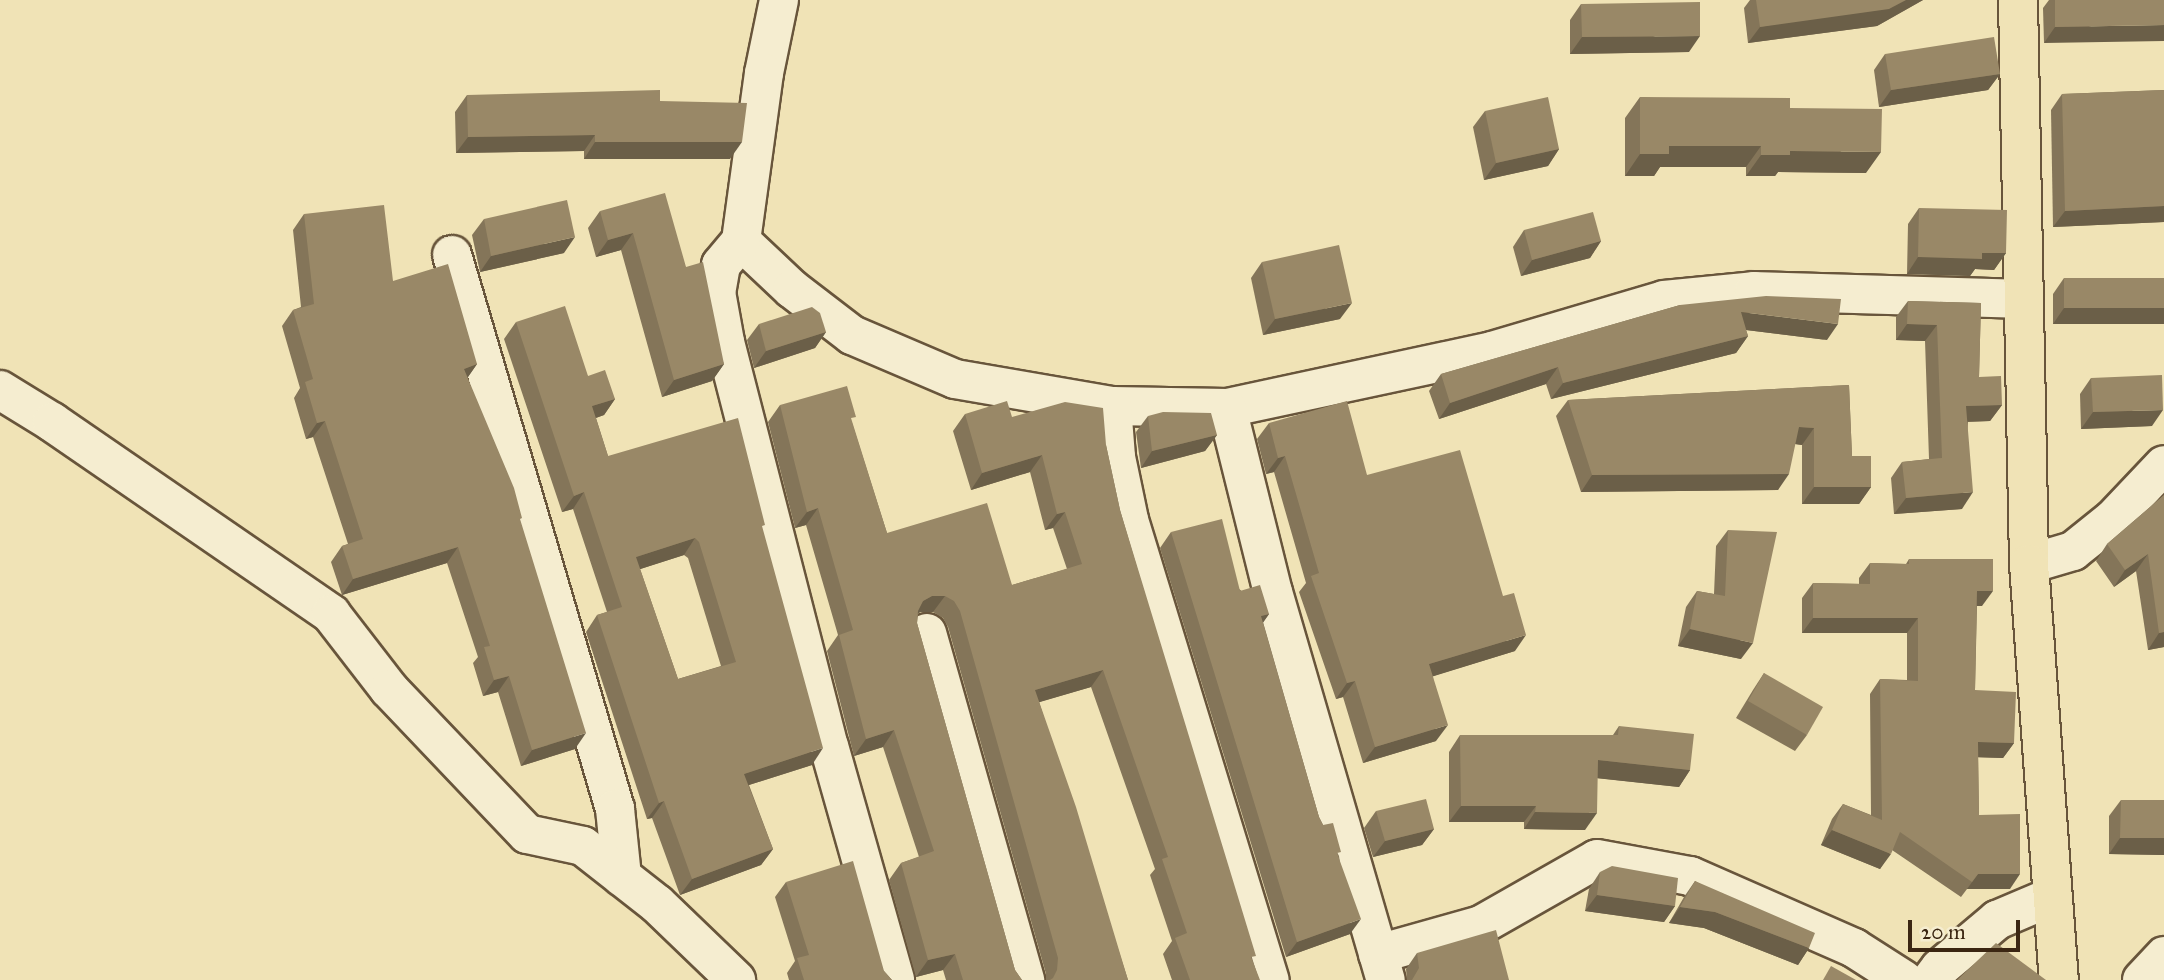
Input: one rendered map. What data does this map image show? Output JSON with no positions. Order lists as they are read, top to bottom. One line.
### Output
{"scale_bar":"20 m"}
